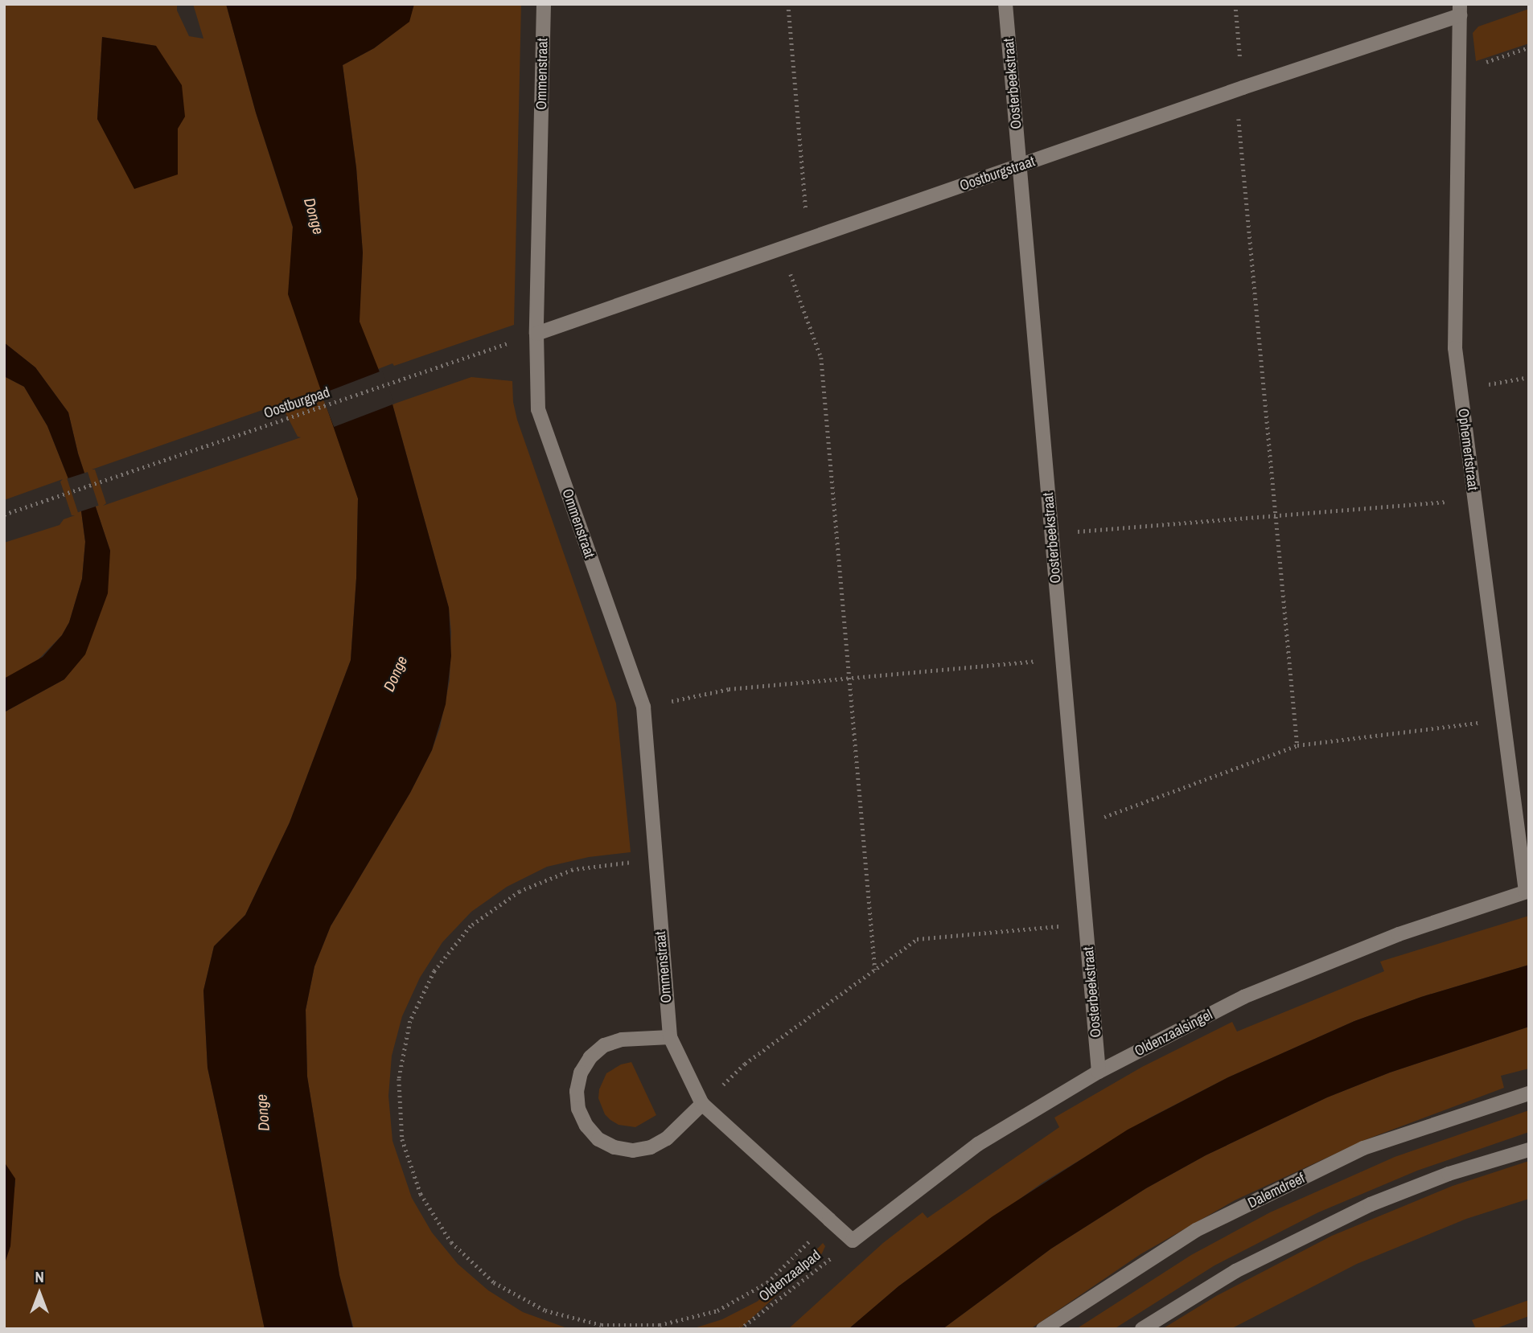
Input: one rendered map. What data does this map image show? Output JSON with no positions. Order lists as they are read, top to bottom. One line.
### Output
{"streets":{"street":["Ommenstraat","Oosterbeekstraat","Oostburgstraat","Ophemertstraat","Oldenzaalsingel","Dalemdreef"],"path":["Oostburgpad","Oldenzaalpad"]},"crossings":[["Ommenstraat","Oostburgstraat"],["Ommenstraat","Oostburgpad"],["Ommenstraat","Oldenzaalsingel"],["Ommenstraat","Oldenzaalpad"],["Oosterbeekstraat","Oostburgstraat"],["Oosterbeekstraat","Oldenzaalsingel"],["Oostburgstraat","Oostburgpad"],["Oostburgstraat","Ophemertstraat"],["Ophemertstraat","Oldenzaalsingel"],["Oldenzaalsingel","Oldenzaalpad"]],"water":["Donge"],"north":"top"}
